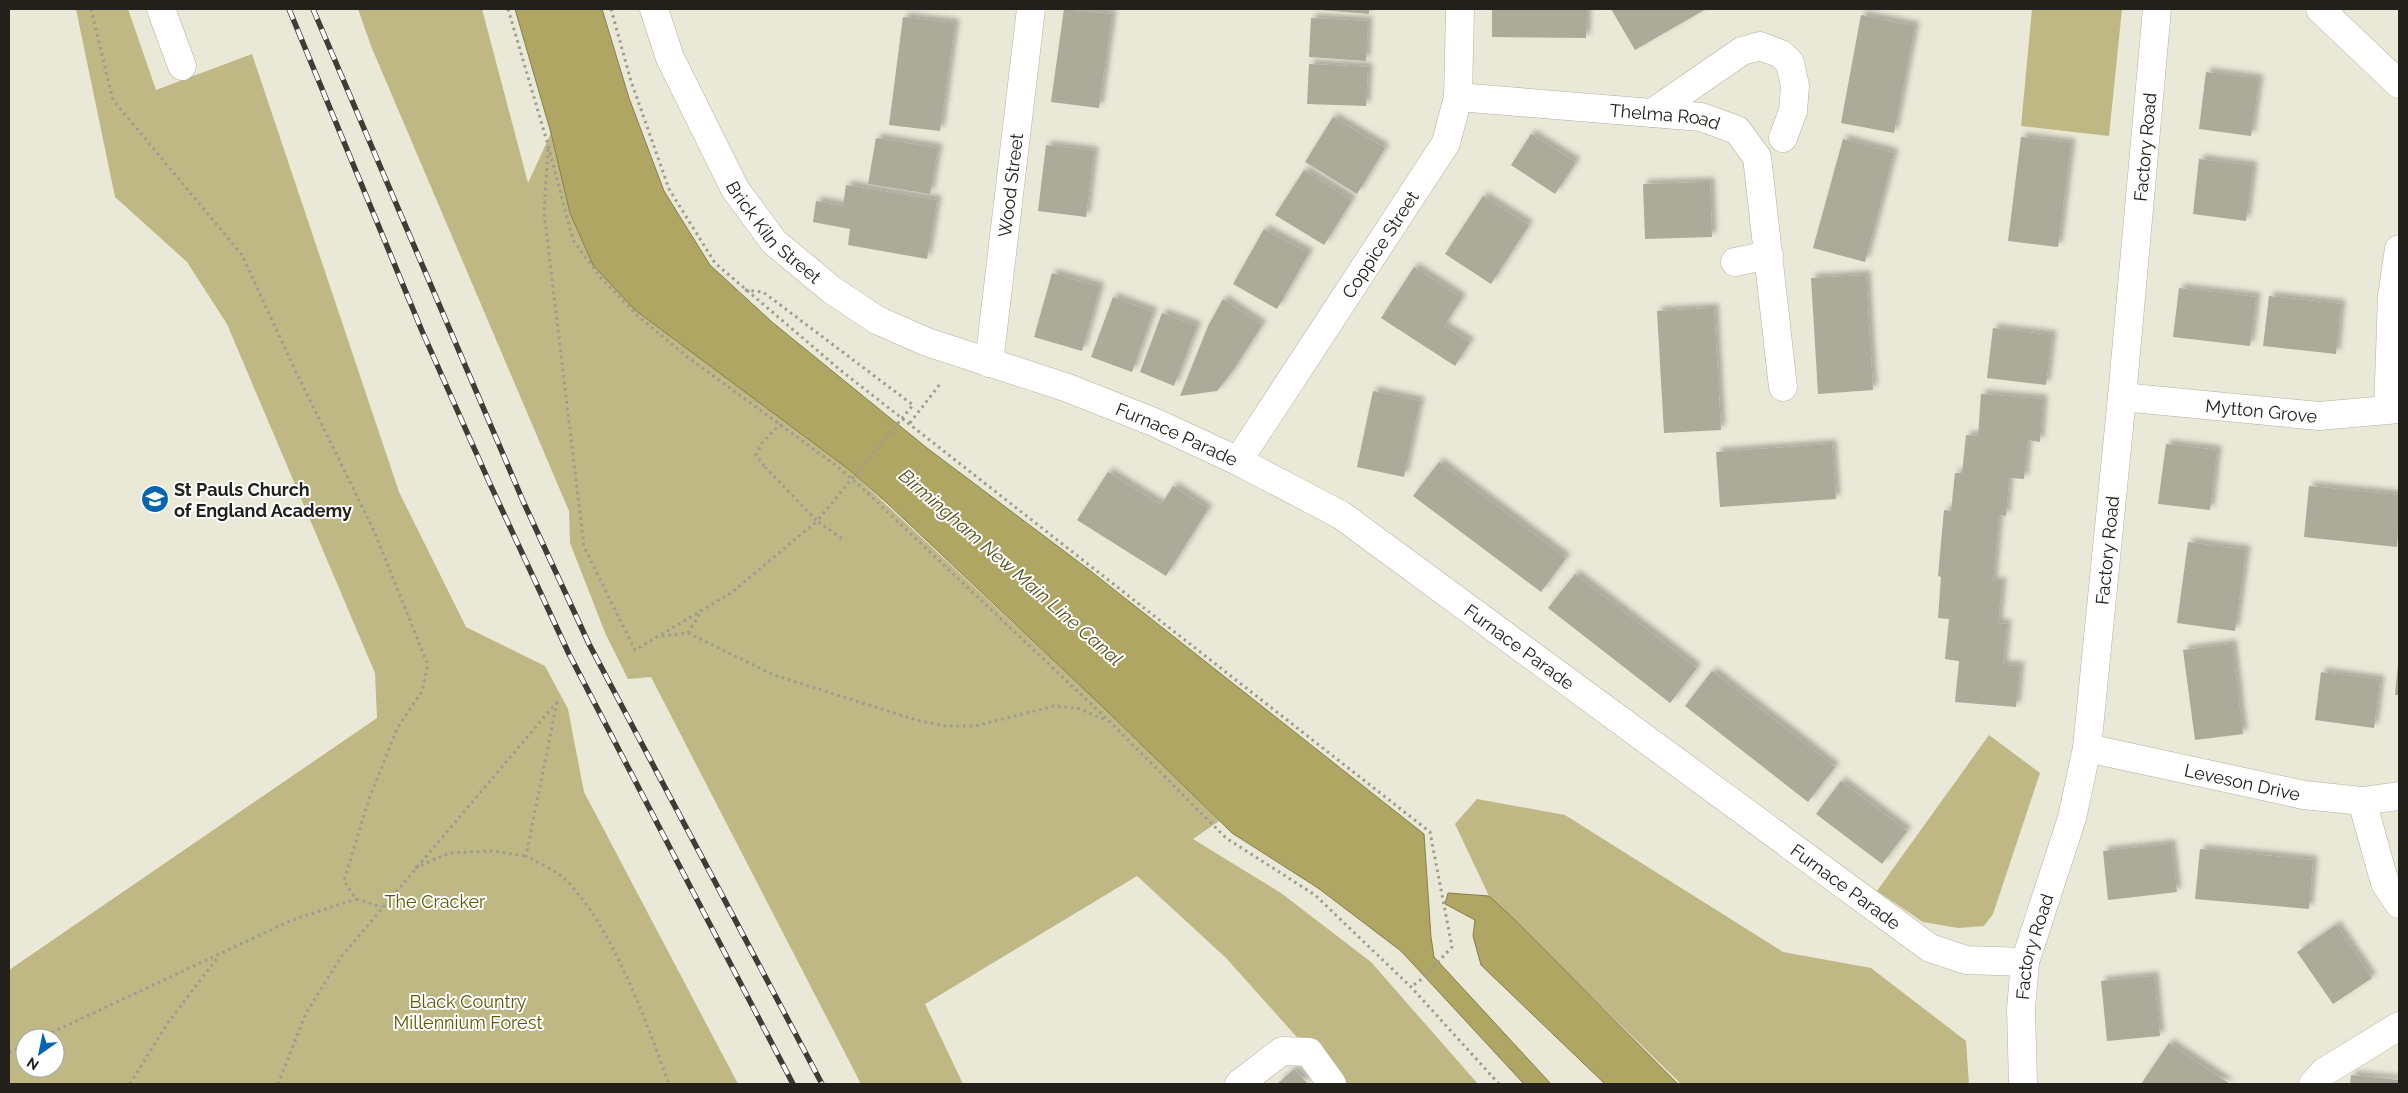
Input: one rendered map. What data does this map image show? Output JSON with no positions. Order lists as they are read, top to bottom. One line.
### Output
{"streets":{"street":["Thelma Road","Factory Road","Wood Street","Brick Kiln Street","Coppice Street","Mytton Grove","Furnace Parade","Leveson Drive"]},"crossings":[["Thelma Road","Coppice Street"],["Factory Road","Mytton Grove"],["Factory Road","Furnace Parade"],["Factory Road","Leveson Drive"],["Wood Street","Brick Kiln Street"],["Wood Street","Furnace Parade"],["Brick Kiln Street","Furnace Parade"],["Coppice Street","Furnace Parade"]],"water":["Birmingham New Main Line Canal"],"parks":["The Cracker","Black Country Millennium Forest"],"places":{"school or university":["St Pauls Church of England Academy"]},"north":"bottom left"}
